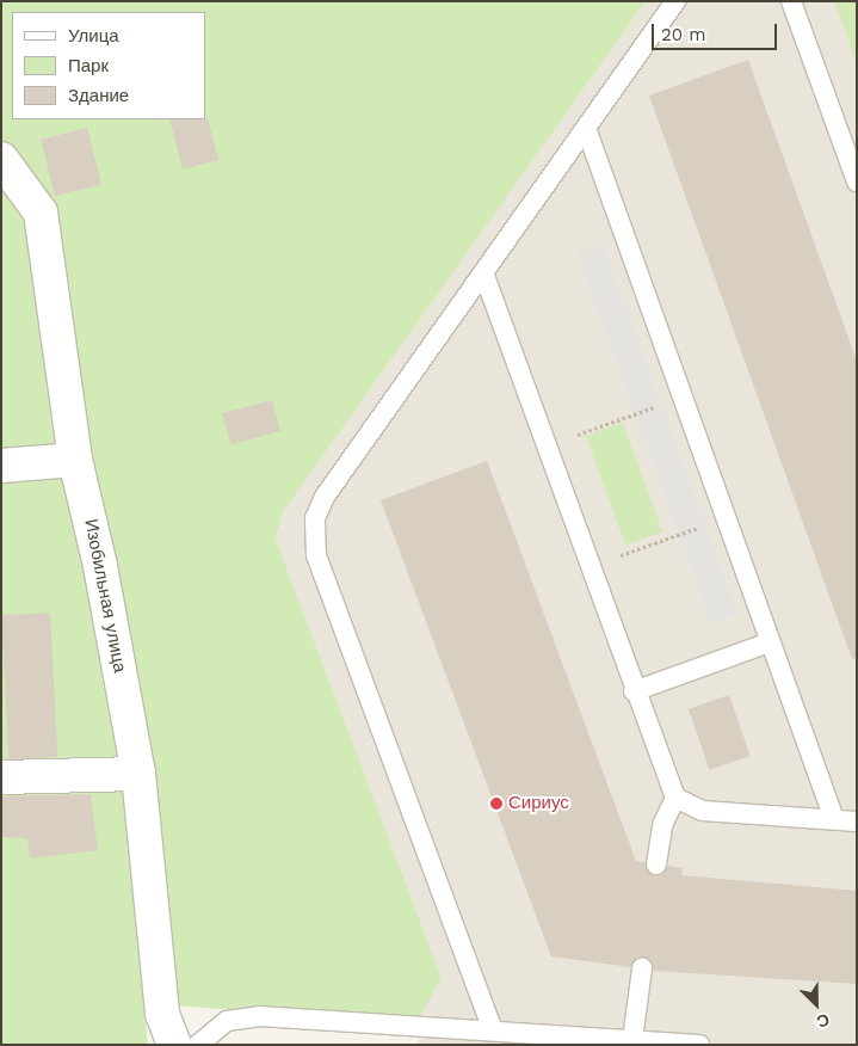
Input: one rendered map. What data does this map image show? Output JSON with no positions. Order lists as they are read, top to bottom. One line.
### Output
{"streets":{"street":["Изобильная улица"]},"places":["Сириус"],"legend":["Улица","Парк","Здание"],"scale_bar":"20 m","north":"bottom right"}
